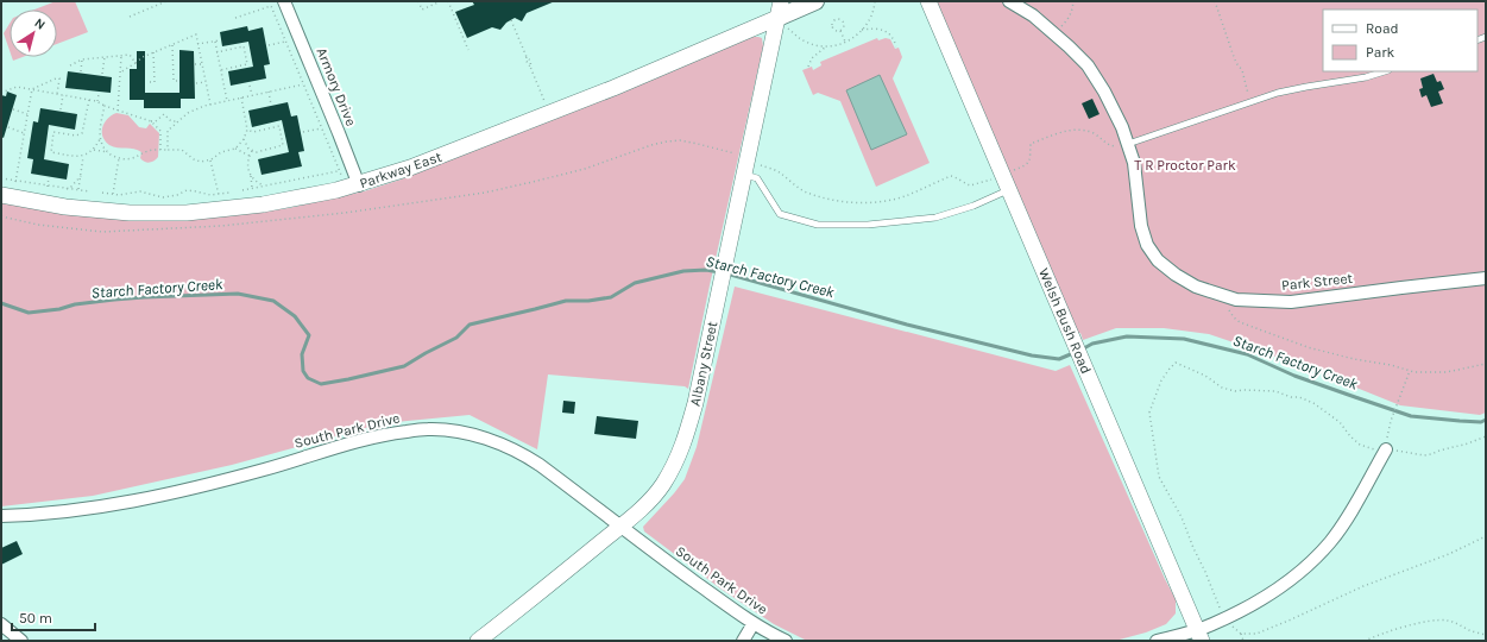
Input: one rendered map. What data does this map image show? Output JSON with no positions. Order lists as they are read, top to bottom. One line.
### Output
{"streets":{"street":["Armory Drive","Parkway East","Park Street","Welsh Bush Road","Albany Street","South Park Drive"]},"crossings":[["Armory Drive","Parkway East"],["Parkway East","Albany Street"],["Albany Street","South Park Drive"]],"water":["Starch Factory Creek"],"parks":["T R Proctor Park"],"legend":["Road","Park"],"scale_bar":"50 m","north":"top right"}
